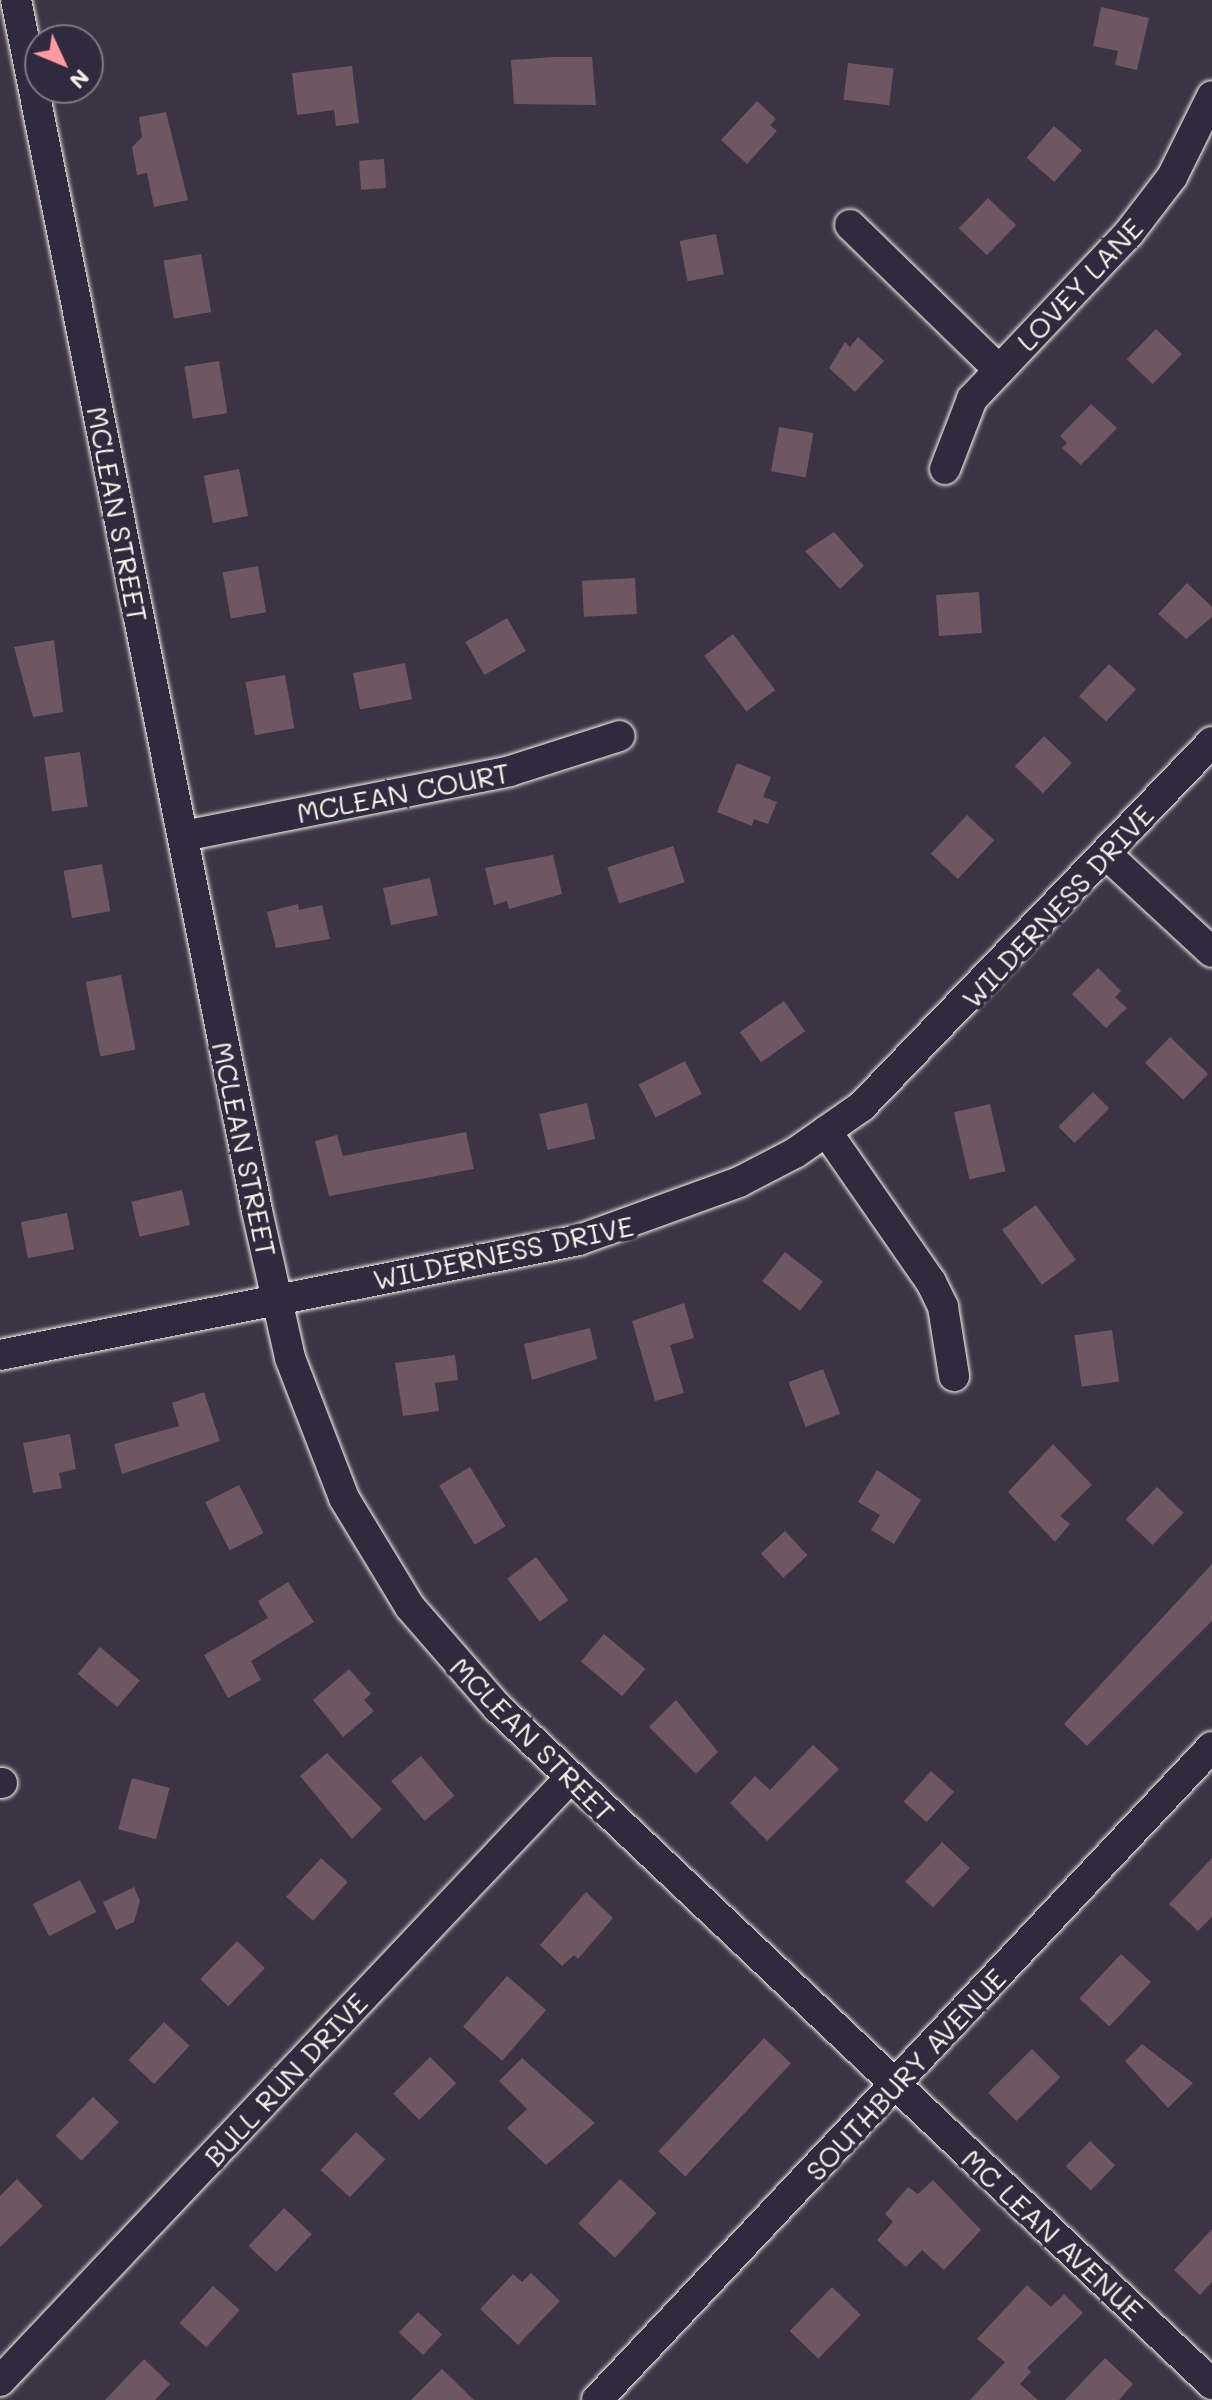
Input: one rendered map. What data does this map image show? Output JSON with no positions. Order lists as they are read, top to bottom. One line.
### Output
{"streets":{"street":["LOVEY LANE","MCLEAN STREET","MCLEAN COURT","WILDERNESS DRIVE","SOUTHBURY AVENUE","BULL RUN DRIVE","MC LEAN AVENUE"]},"crossings":[["MCLEAN STREET","MCLEAN COURT"],["MCLEAN STREET","WILDERNESS DRIVE"],["MCLEAN STREET","SOUTHBURY AVENUE"],["MCLEAN STREET","BULL RUN DRIVE"],["MCLEAN STREET","MC LEAN AVENUE"],["SOUTHBURY AVENUE","MC LEAN AVENUE"]],"north":"bottom right"}
